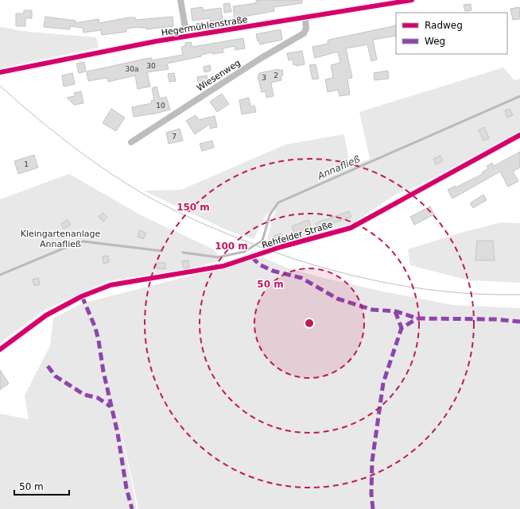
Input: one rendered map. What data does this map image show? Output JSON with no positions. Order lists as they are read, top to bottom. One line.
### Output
{"streets":{"street":["Hegermühlenstraße","Wiesenweg","Rehfelder Straße"]},"crossings":[["Hegermühlenstraße","Wiesenweg"]],"water":["Annafließ"],"parks":["Kleingartenanlage Annafließ"],"house_numbers":["30","30a","2","3","10","7","1"],"legend":["Radweg","Weg"],"scale_bar":"50 m","rings":["150 m","100 m","50 m"]}
